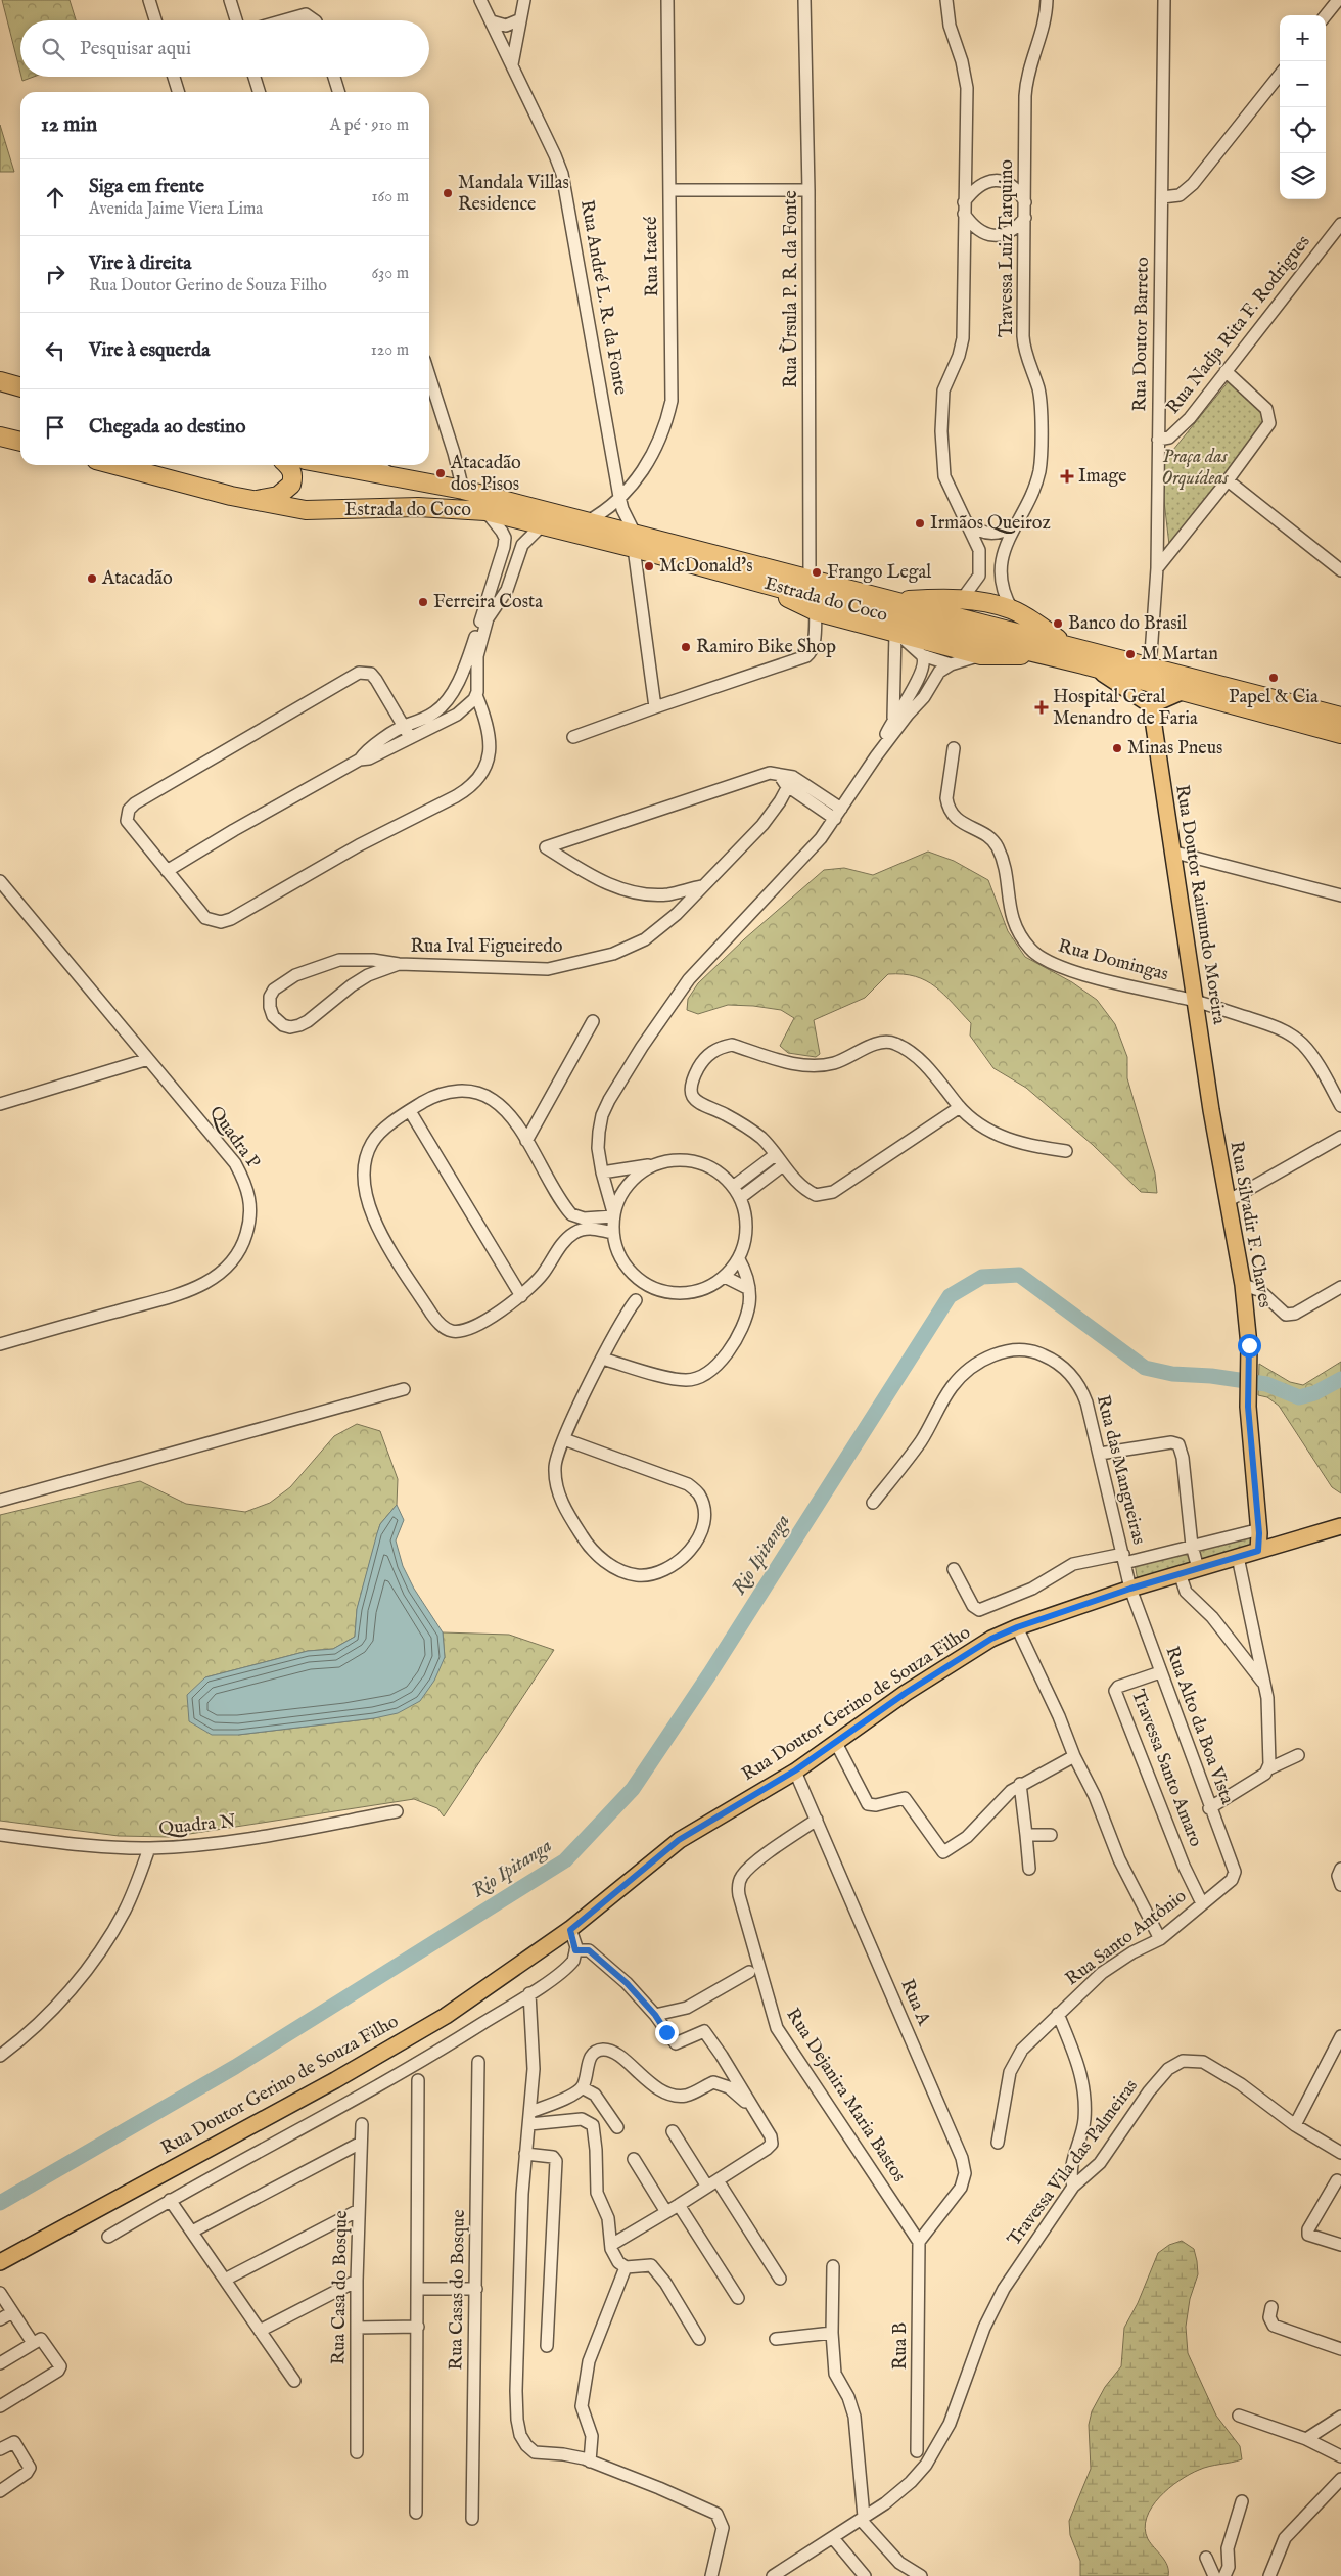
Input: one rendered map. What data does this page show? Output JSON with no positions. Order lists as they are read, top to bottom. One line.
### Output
{"streets":{"highway":["Estrada do Coco"],"main road":["Rua Doutor Raimundo Moreira","Rua Silvadir F. Chaves","Rua Doutor Gerino de Souza Filho"],"street":["Travessa Luiz Tarquino","Rua Itaeté","Rua Ùrsula P. R. da Fonte","Rua André L. R. da Fonte","Rua Nadja Rita F. Rodrigues","Rua Doutor Barreto","Rua Ival Figueiredo","Rua Domingas","Quadra P","Rua das Mangueiras","Rua Alto da Boa Vista","Travessa Santo Amaro","Quadra N","Rua Santo Antônio","Rua A","Rua Dejanira Maria Bastos","Travessa Vila das Palmeiras","Rua Casa do Bosque","Rua Casas do Bosque","Rua B"]},"crossings":[["Rua Itaeté","Rua André L. R. da Fonte"],["Rua Ùrsula P. R. da Fonte","Estrada do Coco"],["Rua André L. R. da Fonte","Estrada do Coco"],["Rua Nadja Rita F. Rodrigues","Rua Doutor Barreto"],["Rua Doutor Barreto","Estrada do Coco"],["Rua Doutor Raimundo Moreira","Rua Domingas"],["Rua Doutor Raimundo Moreira","Rua Silvadir F. Chaves"],["Rua Silvadir F. Chaves","Rua Doutor Gerino de Souza Filho"],["Rua das Mangueiras","Rua Doutor Gerino de Souza Filho"],["Rua das Mangueiras","Rua Alto da Boa Vista"],["Rua Doutor Gerino de Souza Filho","Rua Alto da Boa Vista"],["Rua Doutor Gerino de Souza Filho","Rua A"],["Rua Alto da Boa Vista","Travessa Santo Amaro"],["Rua Alto da Boa Vista","Rua Santo Antônio"],["Travessa Santo Amaro","Rua Santo Antônio"],["Rua A","Rua Dejanira Maria Bastos"],["Rua A","Rua B"],["Rua Dejanira Maria Bastos","Rua B"]],"water":["Rio Ipitanga"],"parks":["Praça das Orquídeas"],"places":{"other":["Mandala Villas Residence","Atacadão dos Pisos","Irmãos Queiroz","McDonald's","Frango Legal","Atacadão","Ferreira Costa","Banco do Brasil","Ramiro Bike Shop","M Martan","Papel & Cia","Minas Pneus"],"health":["Image","Hospital Geral Menandro de Faria"]},"page":{"map_buttons":["+","−"],"search":"Pesquisar aqui","heading":["12 min","A pé · 910 m"],"list":[["Siga em frente","Avenida Jaime Viera Lima","160 m"],["Vire à direita","Rua Doutor Gerino de Souza Filho","630 m"],["Vire à esquerda","120 m"],"Chegada ao destino"]}}
